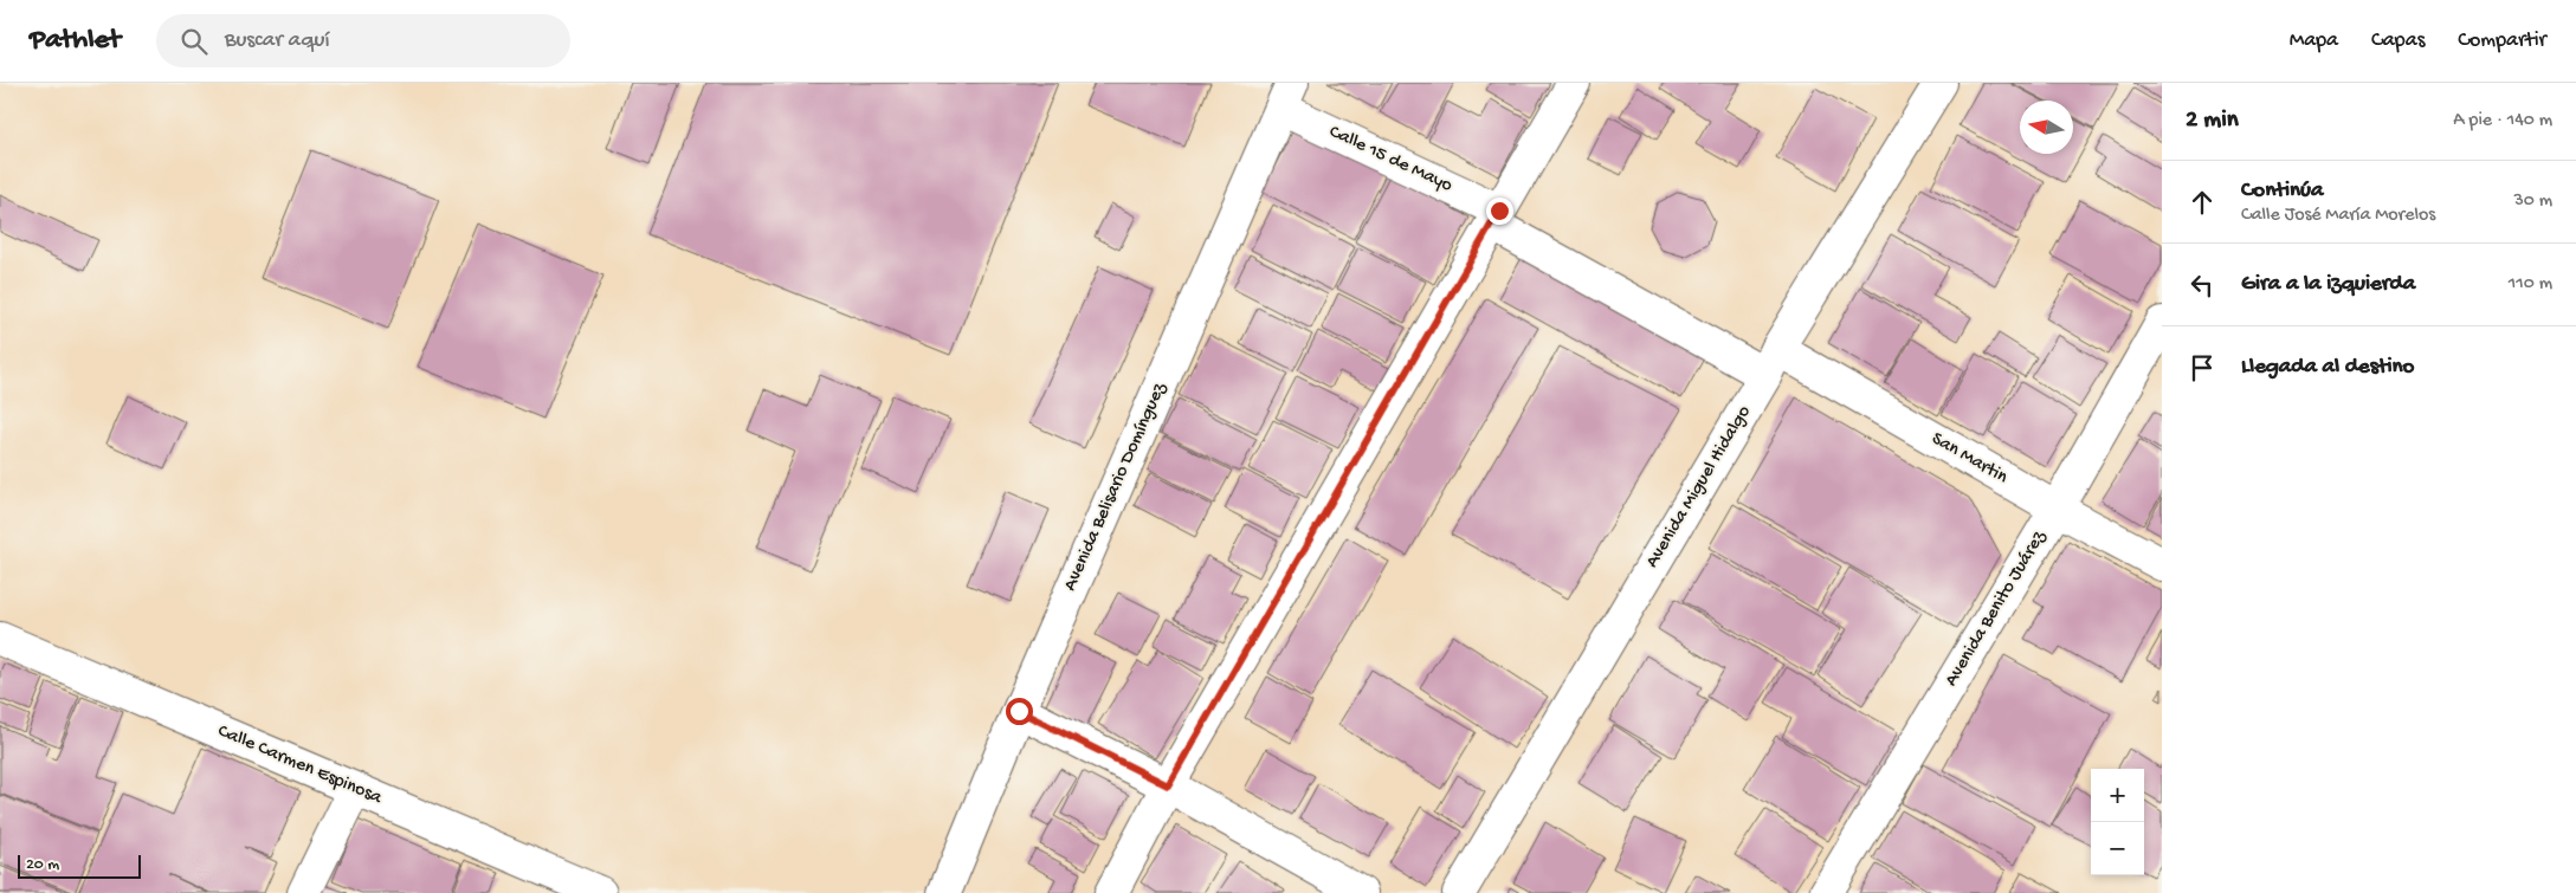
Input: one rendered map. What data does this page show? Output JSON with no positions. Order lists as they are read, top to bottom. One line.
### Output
{"streets":{"street":["Calle 15 de Mayo","San Martin","Avenida Belisario Domínguez","Avenida Miguel Hidalgo","Avenida Benito Juárez","Calle Carmen Espinosa"]},"crossings":[["Calle 15 de Mayo","San Martin"],["Calle 15 de Mayo","Avenida Belisario Domínguez"],["Calle 15 de Mayo","Avenida Miguel Hidalgo"],["San Martin","Avenida Miguel Hidalgo"],["San Martin","Avenida Benito Juárez"]],"scale_bar":"20 m","north":"left","page":{"header":"Pathlet","search":"Buscar aquí","nav":["Mapa","Capas","Compartir"],"heading":["2 min","A pie · 140 m"],"list":[["Continúa","Calle José María Morelos","30 m"],["Gira a la izquierda","110 m"],"Llegada al destino"],"map_buttons":["+","−"],"scale":"20 m"}}
